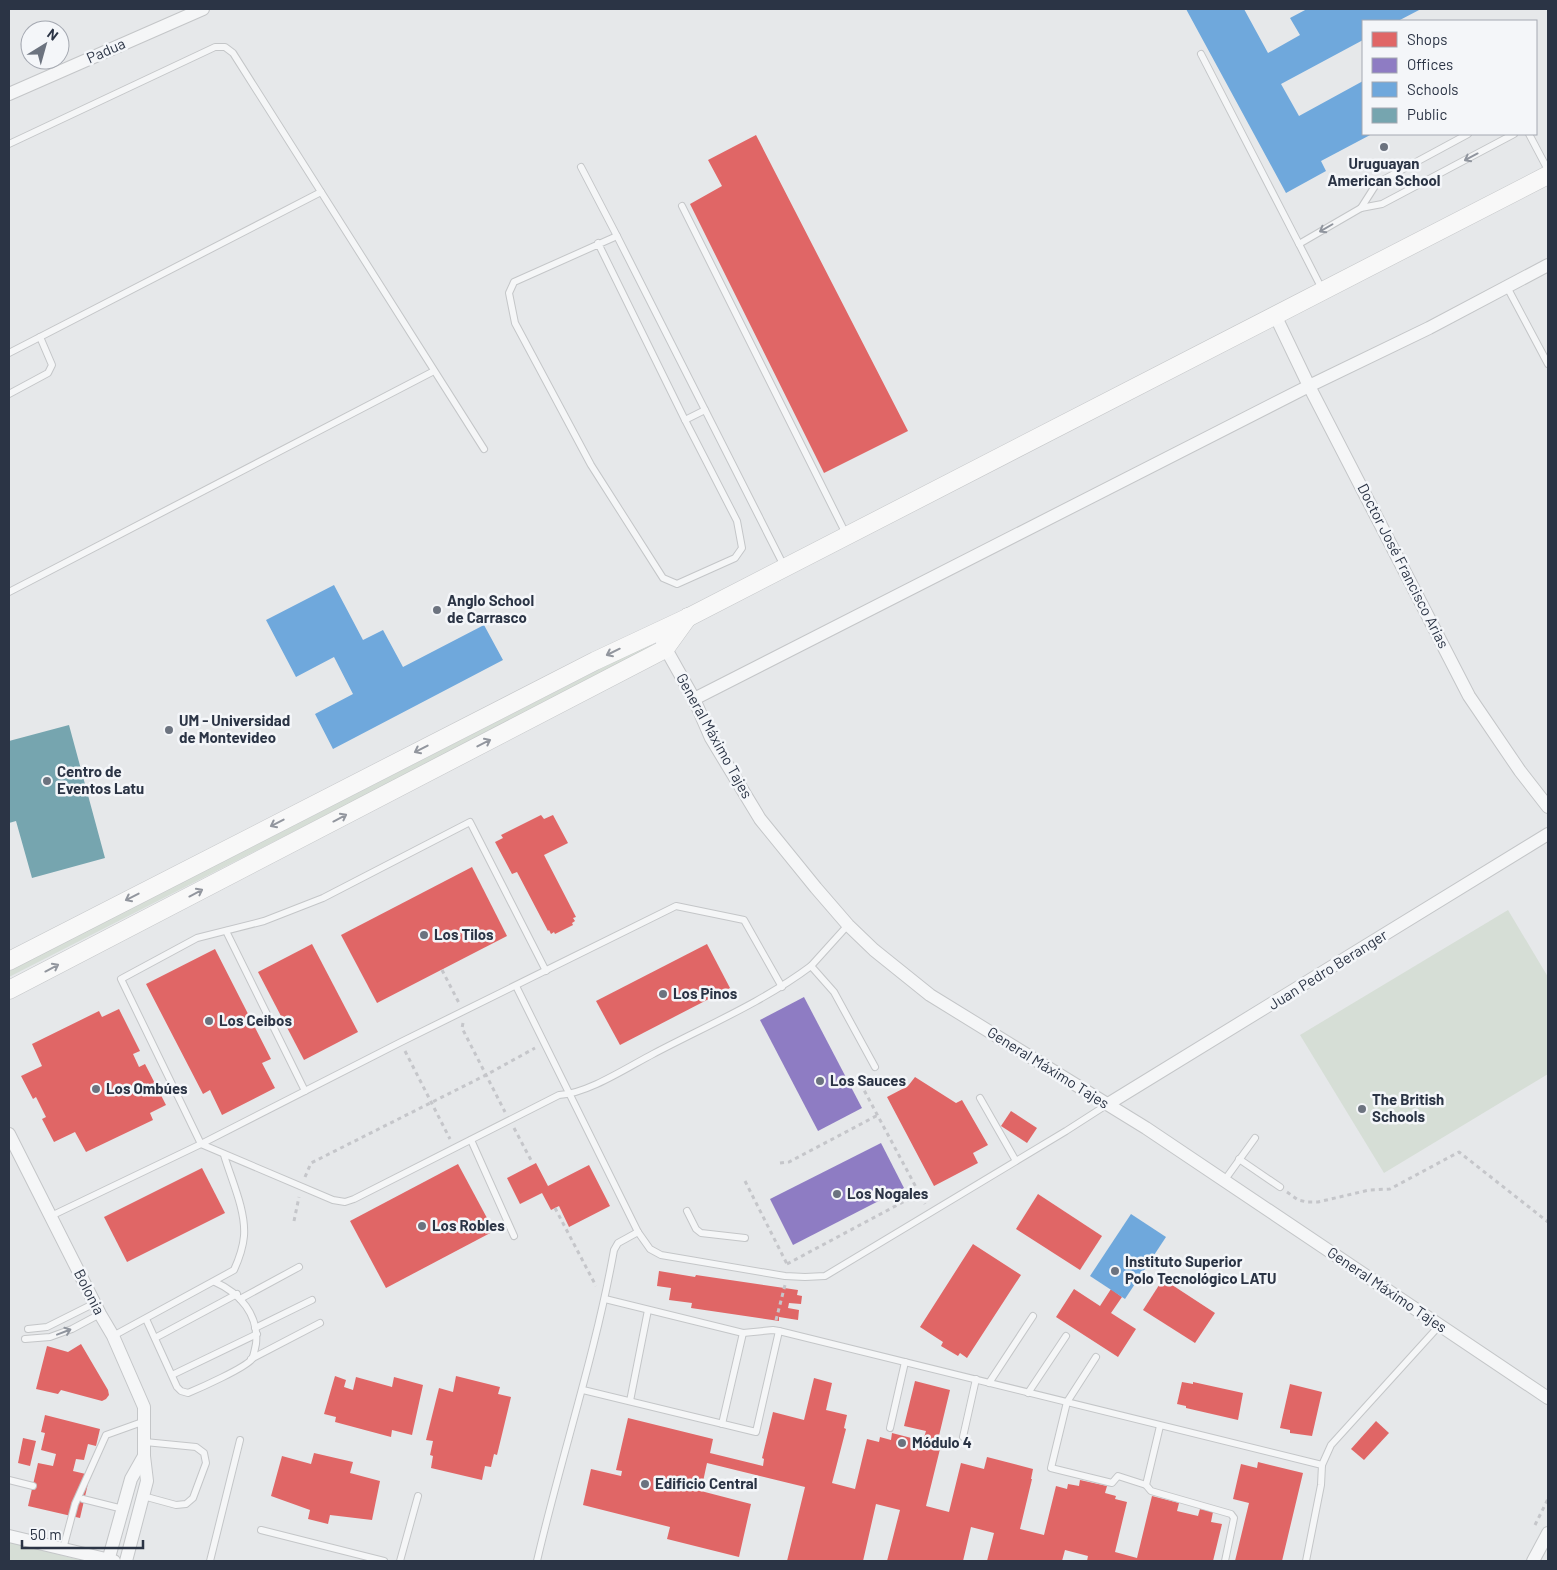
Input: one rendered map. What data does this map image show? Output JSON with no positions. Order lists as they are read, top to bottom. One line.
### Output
{"streets":{"street":["Padua","Doctor José Francisco Arias","General Máximo Tajes","Juan Pedro Beranger","Bolonia"]},"crossings":[["General Máximo Tajes","Juan Pedro Beranger"]],"places":["Uruguayan American School","Anglo School de Carrasco","UM - Universidad de Montevideo","Centro de Eventos Latu","Los Tilos","Los Pinos","Los Ceibos","Los Sauces","Los Ombúes","The British Schools","Los Nogales","Los Robles","Instituto Superior Polo Tecnológico LATU","Módulo 4","Edificio Central"],"legend":["Shops","Offices","Schools","Public"],"scale_bar":"50 m","north":"top right"}
